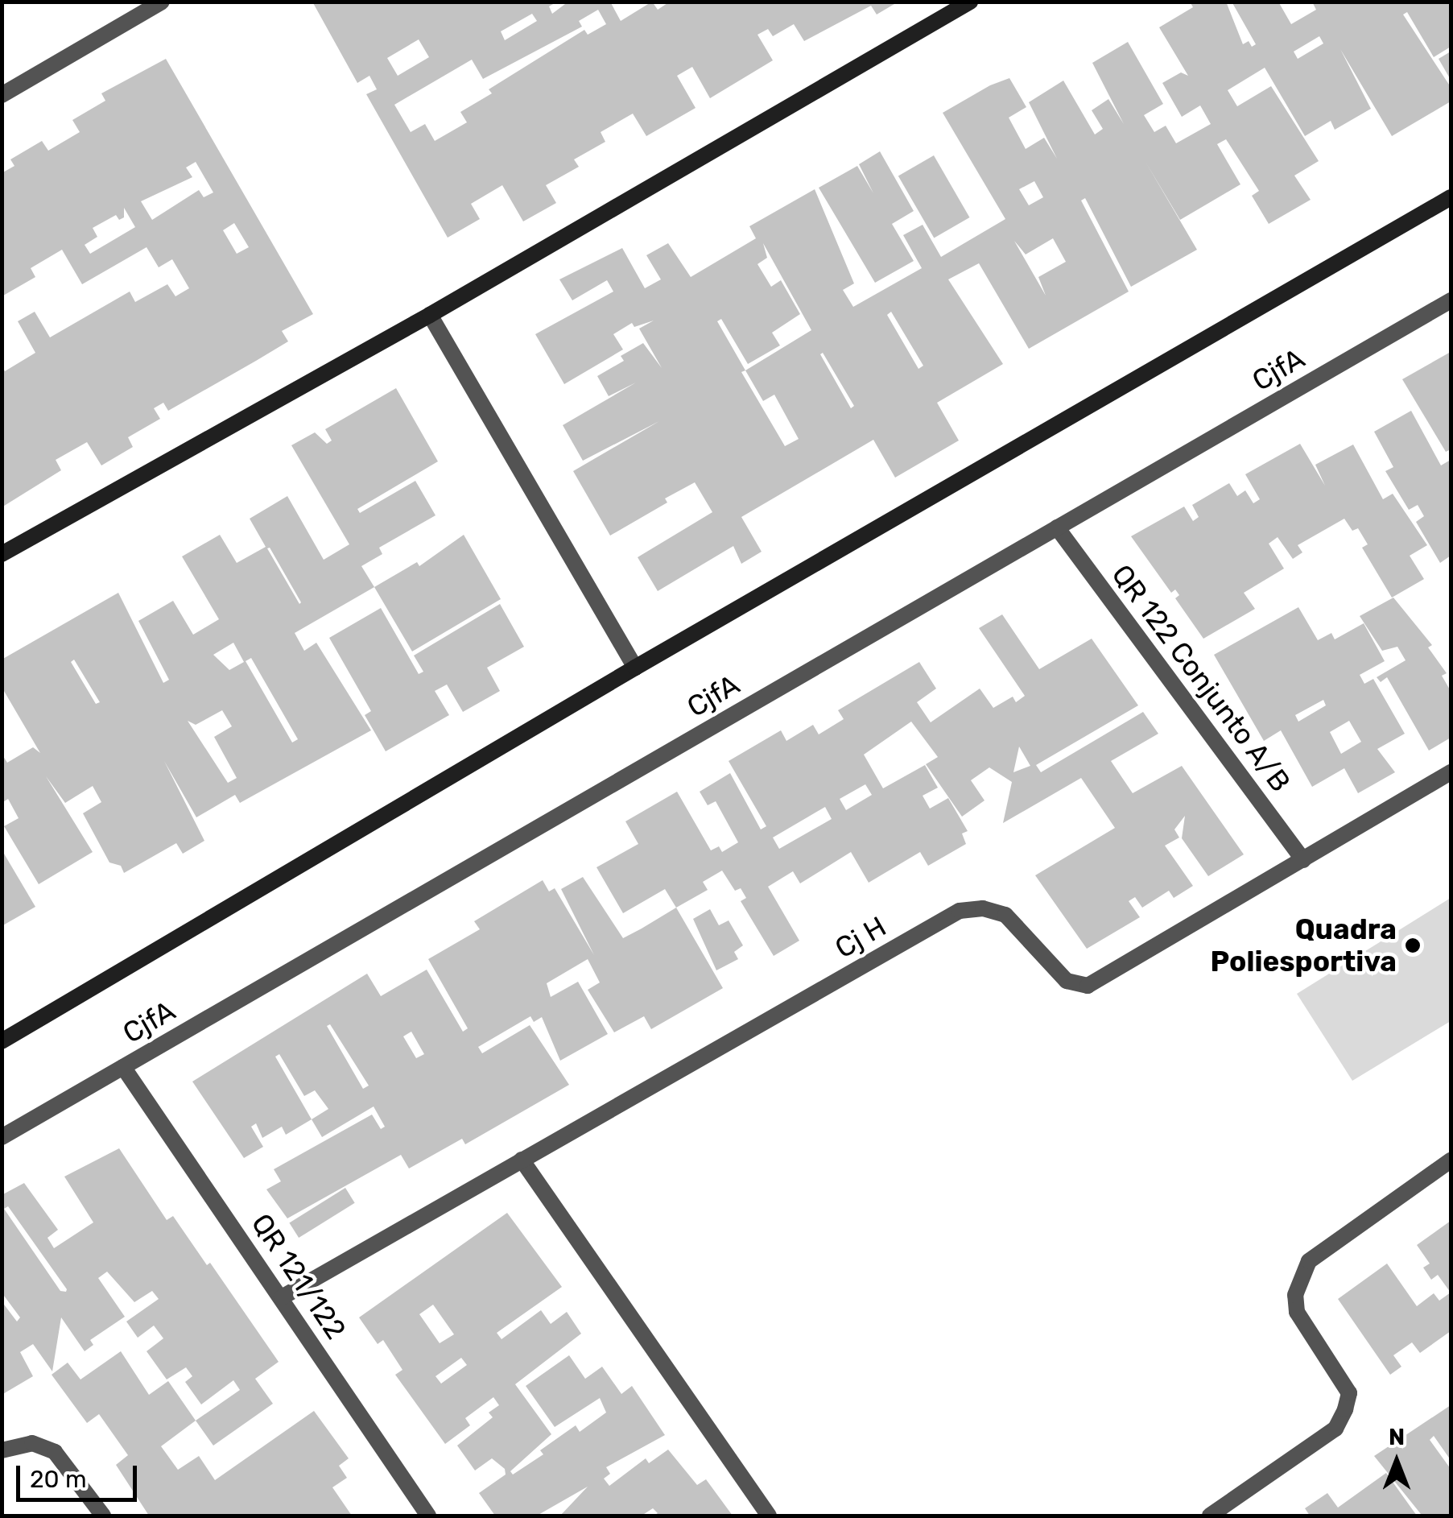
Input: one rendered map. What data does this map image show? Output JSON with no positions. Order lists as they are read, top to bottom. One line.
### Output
{"streets":{"street":["CjfA","QR 122 Conjunto A/B","Cj H","QR 121/122"]},"crossings":[["CjfA","QR 122 Conjunto A/B"],["CjfA","QR 121/122"],["QR 122 Conjunto A/B","Cj H"],["Cj H","QR 121/122"]],"places":["Quadra Poliesportiva"],"scale_bar":"20 m","north":"top"}
